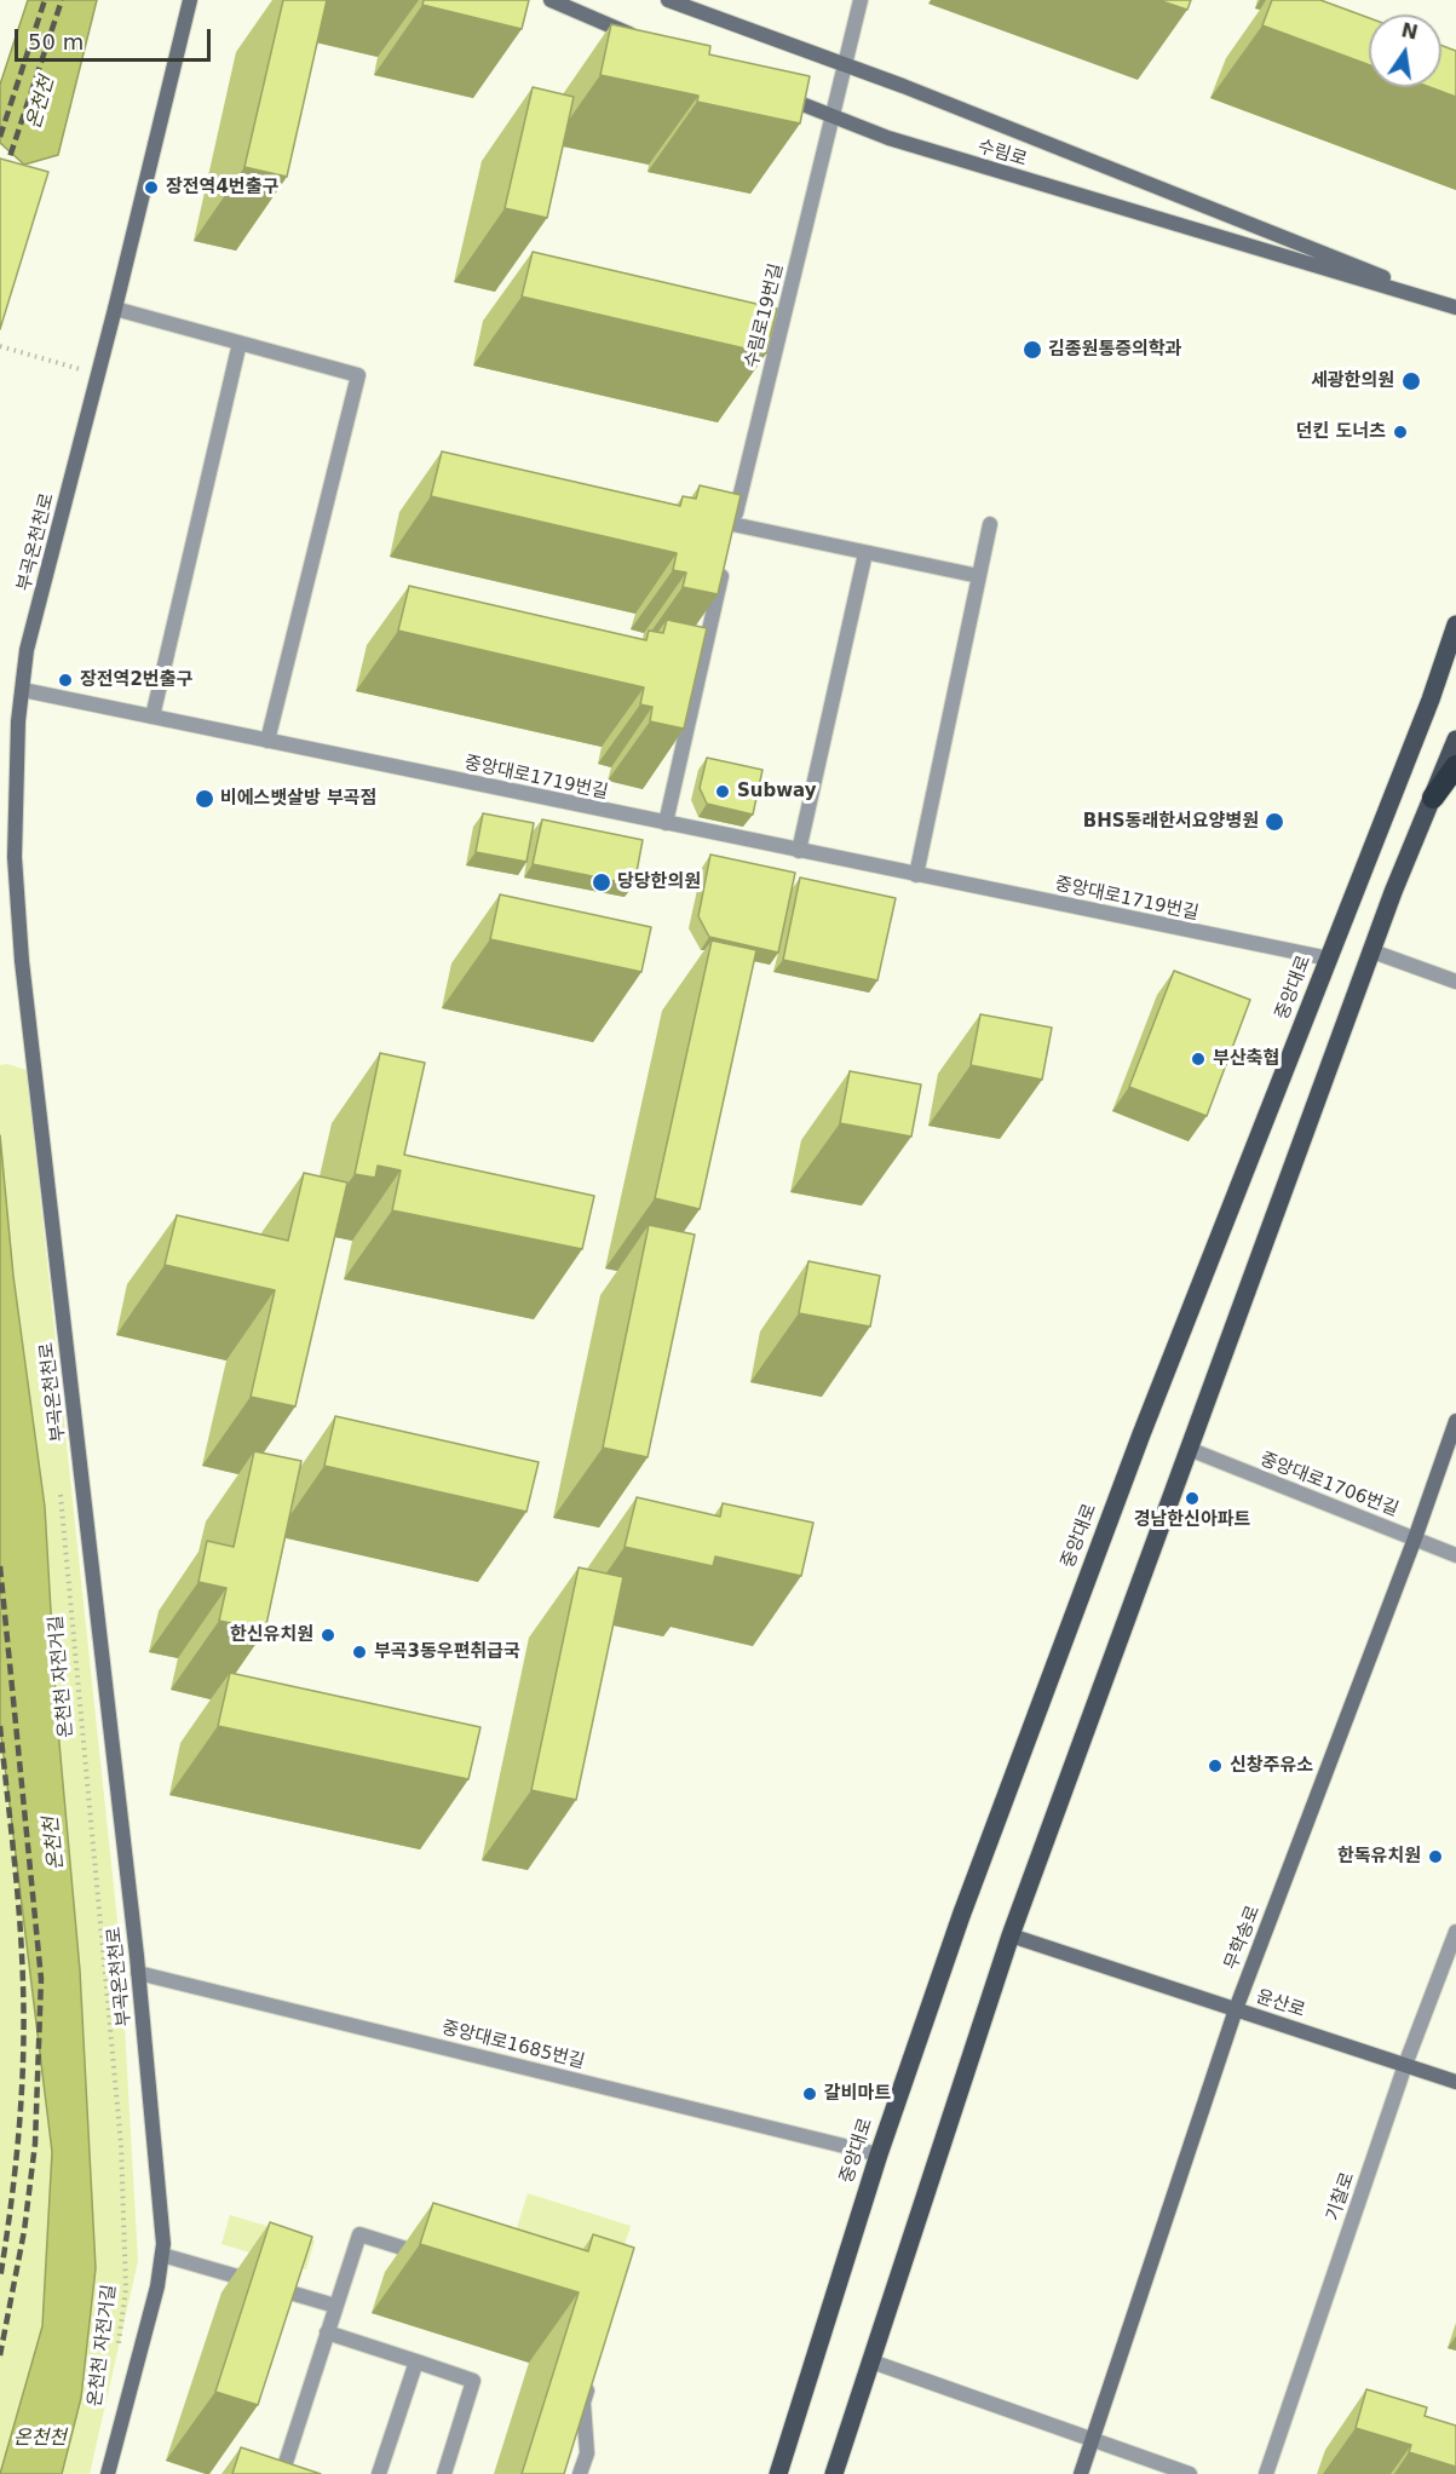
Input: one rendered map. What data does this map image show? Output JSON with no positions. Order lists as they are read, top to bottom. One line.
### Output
{"streets":{"main road":["수림로","부곡온천천로","중앙대로","무학송로","윤산로"],"street":["수림로19번길","중앙대로1719번길","중앙대로1706번길","중앙대로1685번길","기찰로"],"path":["온천천 자전거길"]},"crossings":[["수림로","수림로19번길"],["부곡온천천로","중앙대로1719번길"],["부곡온천천로","중앙대로1685번길"],["중앙대로1719번길","중앙대로"],["중앙대로","중앙대로1685번길"],["중앙대로1706번길","무학송로"],["무학송로","윤산로"],["윤산로","기찰로"]],"water":["온천천"],"places":["장전역4번출구","김종원통증의학과","세광한의원","던킨 도너츠","장전역2번출구","Subway","비에스뱃살방 부곡점","BHS동래한서요양병원","당당한의원","부산축협","경남한신아파트","한신유치원","부곡3동우편취급국","신창주유소","한독유치원","갈비마트"],"scale_bar":"50 m","north":"top"}
